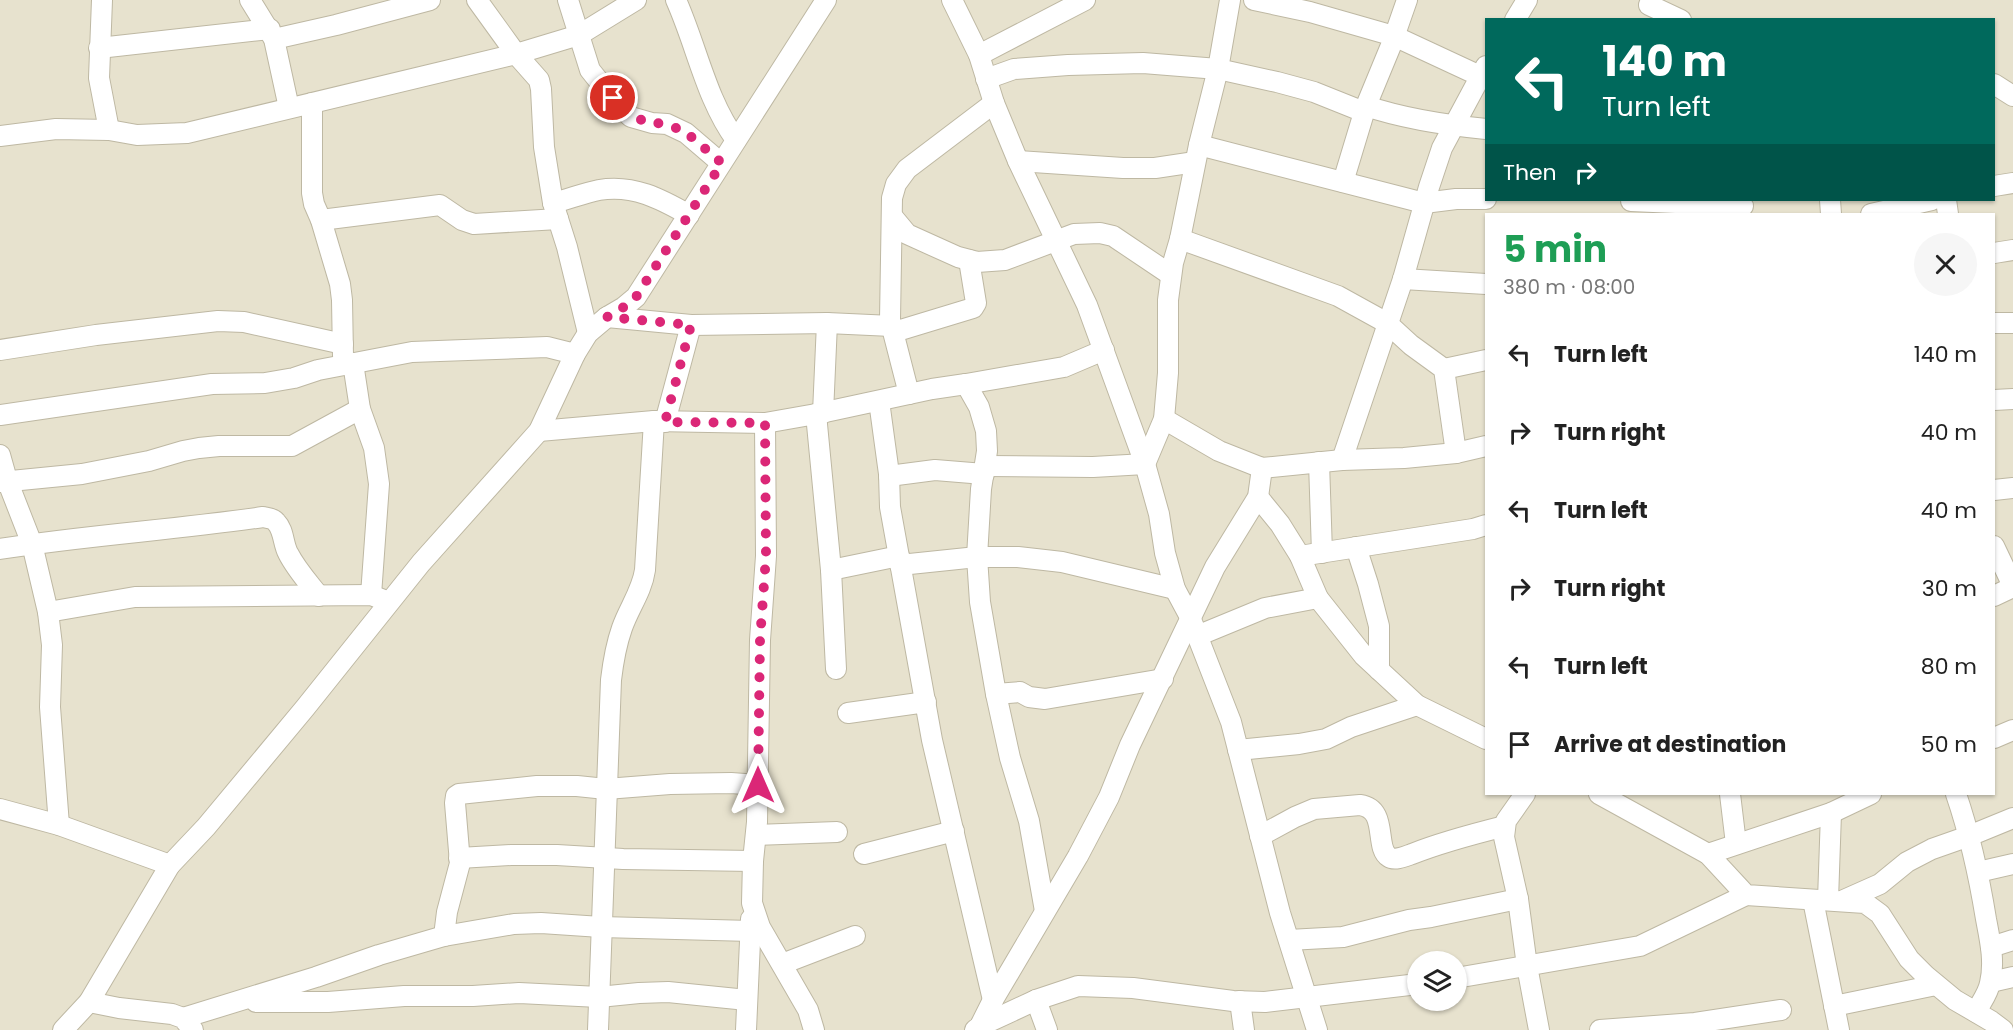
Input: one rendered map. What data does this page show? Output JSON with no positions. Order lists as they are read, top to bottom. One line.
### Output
{"page":{"turn":["140 m","Turn left"],"then":"Then","heading":["5 min","380 m · 08:00"],"list":[{"name":"Turn left","value":"140 m"},{"name":"Turn right","value":"40 m"},{"name":"Turn left","value":"40 m"},{"name":"Turn right","value":"30 m"},{"name":"Turn left","value":"80 m"},{"name":"Arrive at destination","value":"50 m"}]}}
